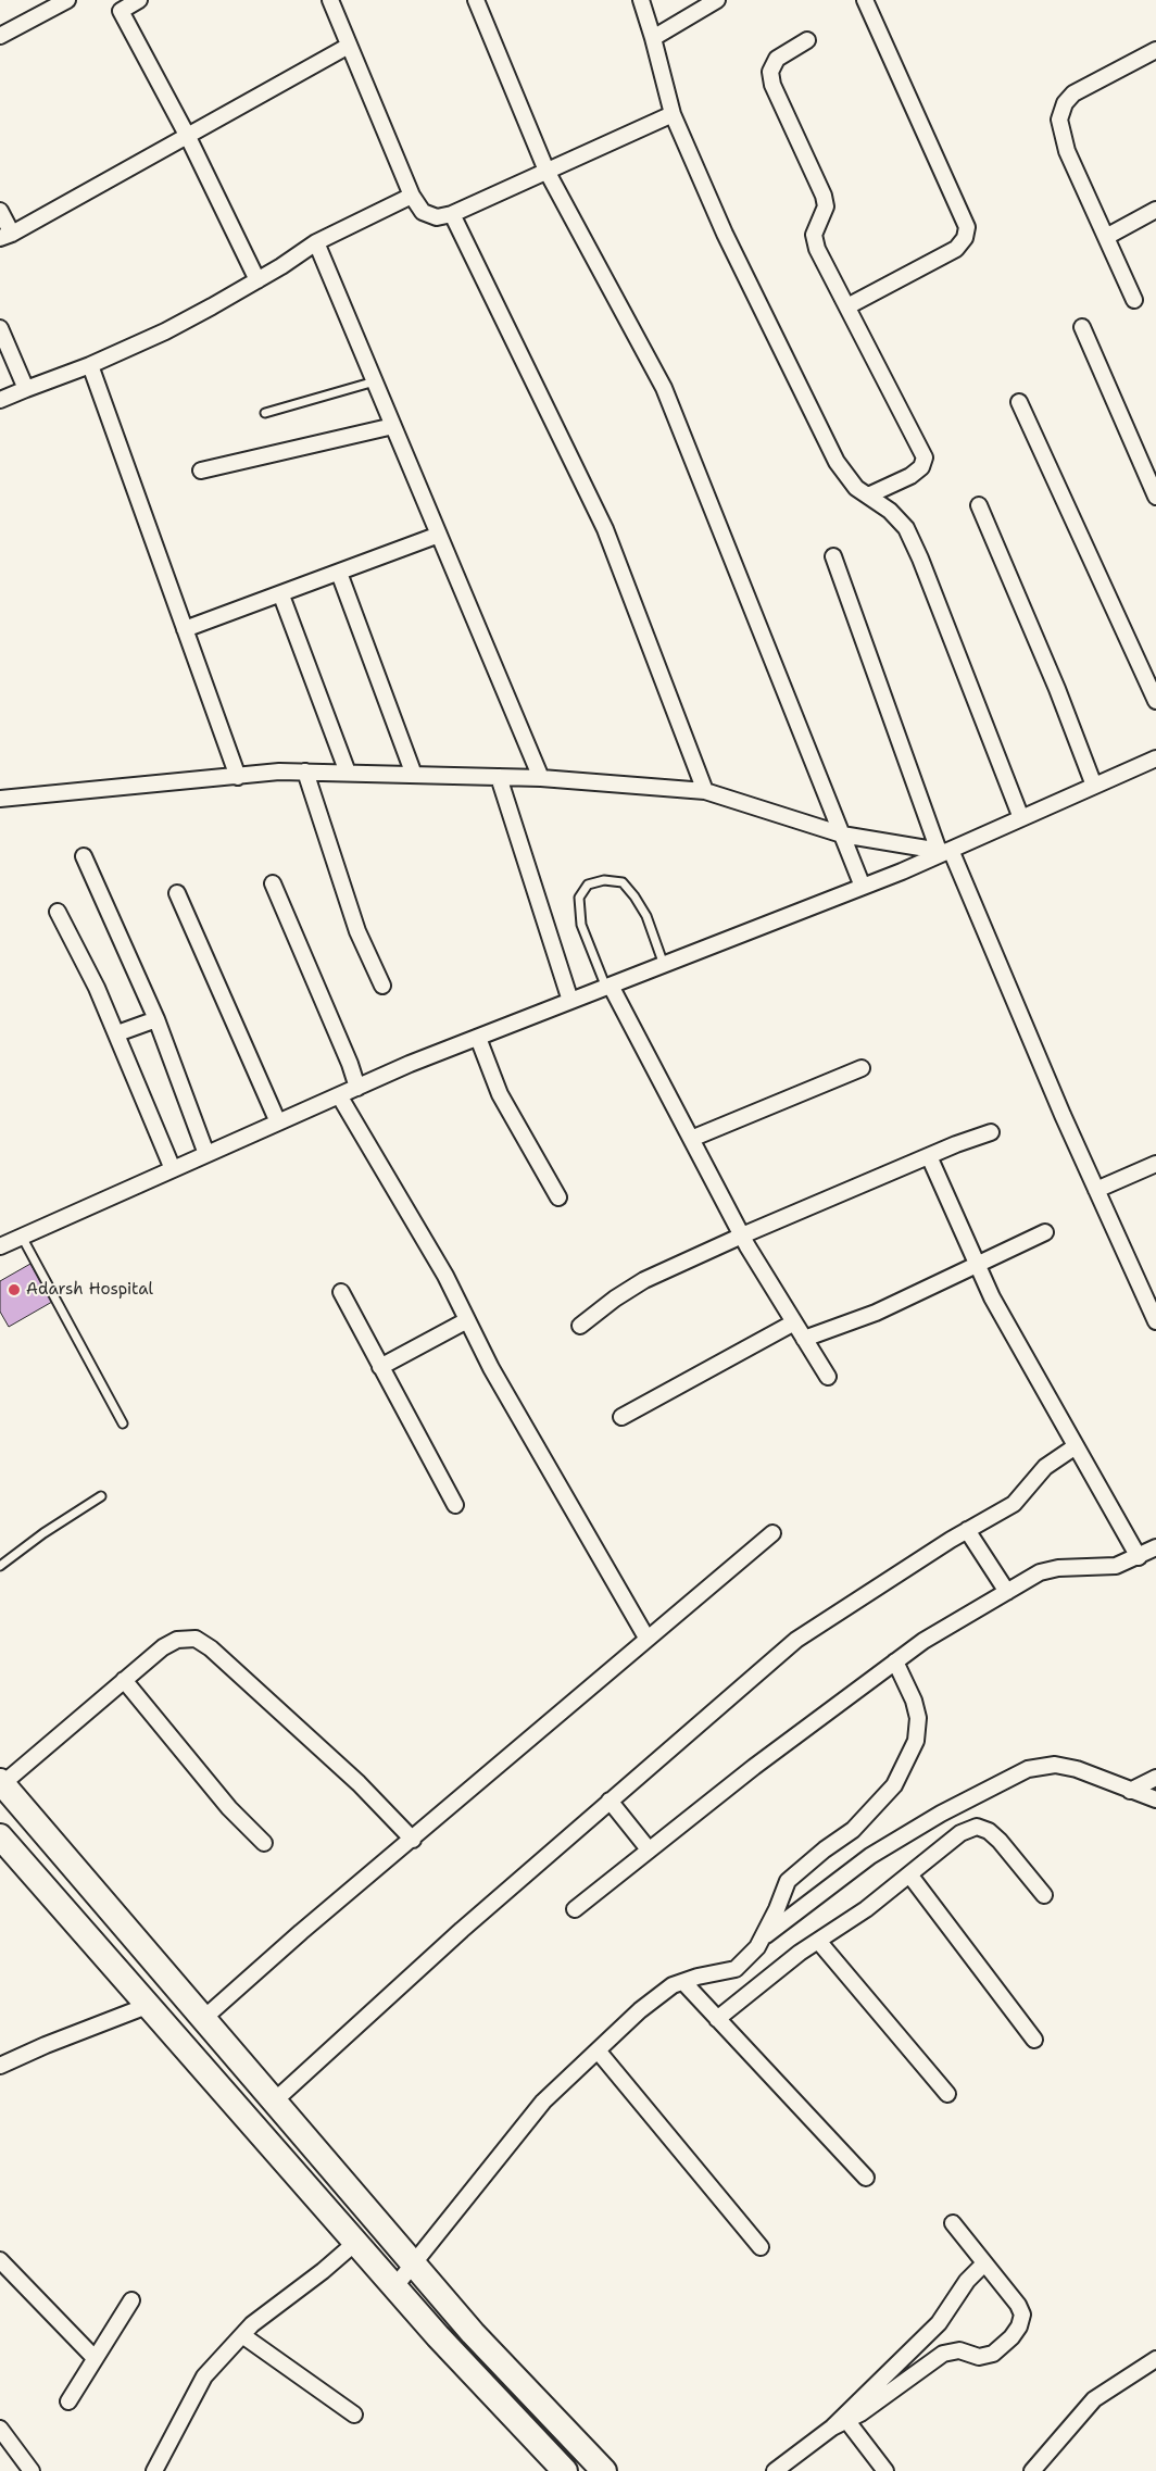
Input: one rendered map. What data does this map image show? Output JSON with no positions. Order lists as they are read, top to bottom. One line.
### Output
{"places":["Adarsh Hospital"]}
